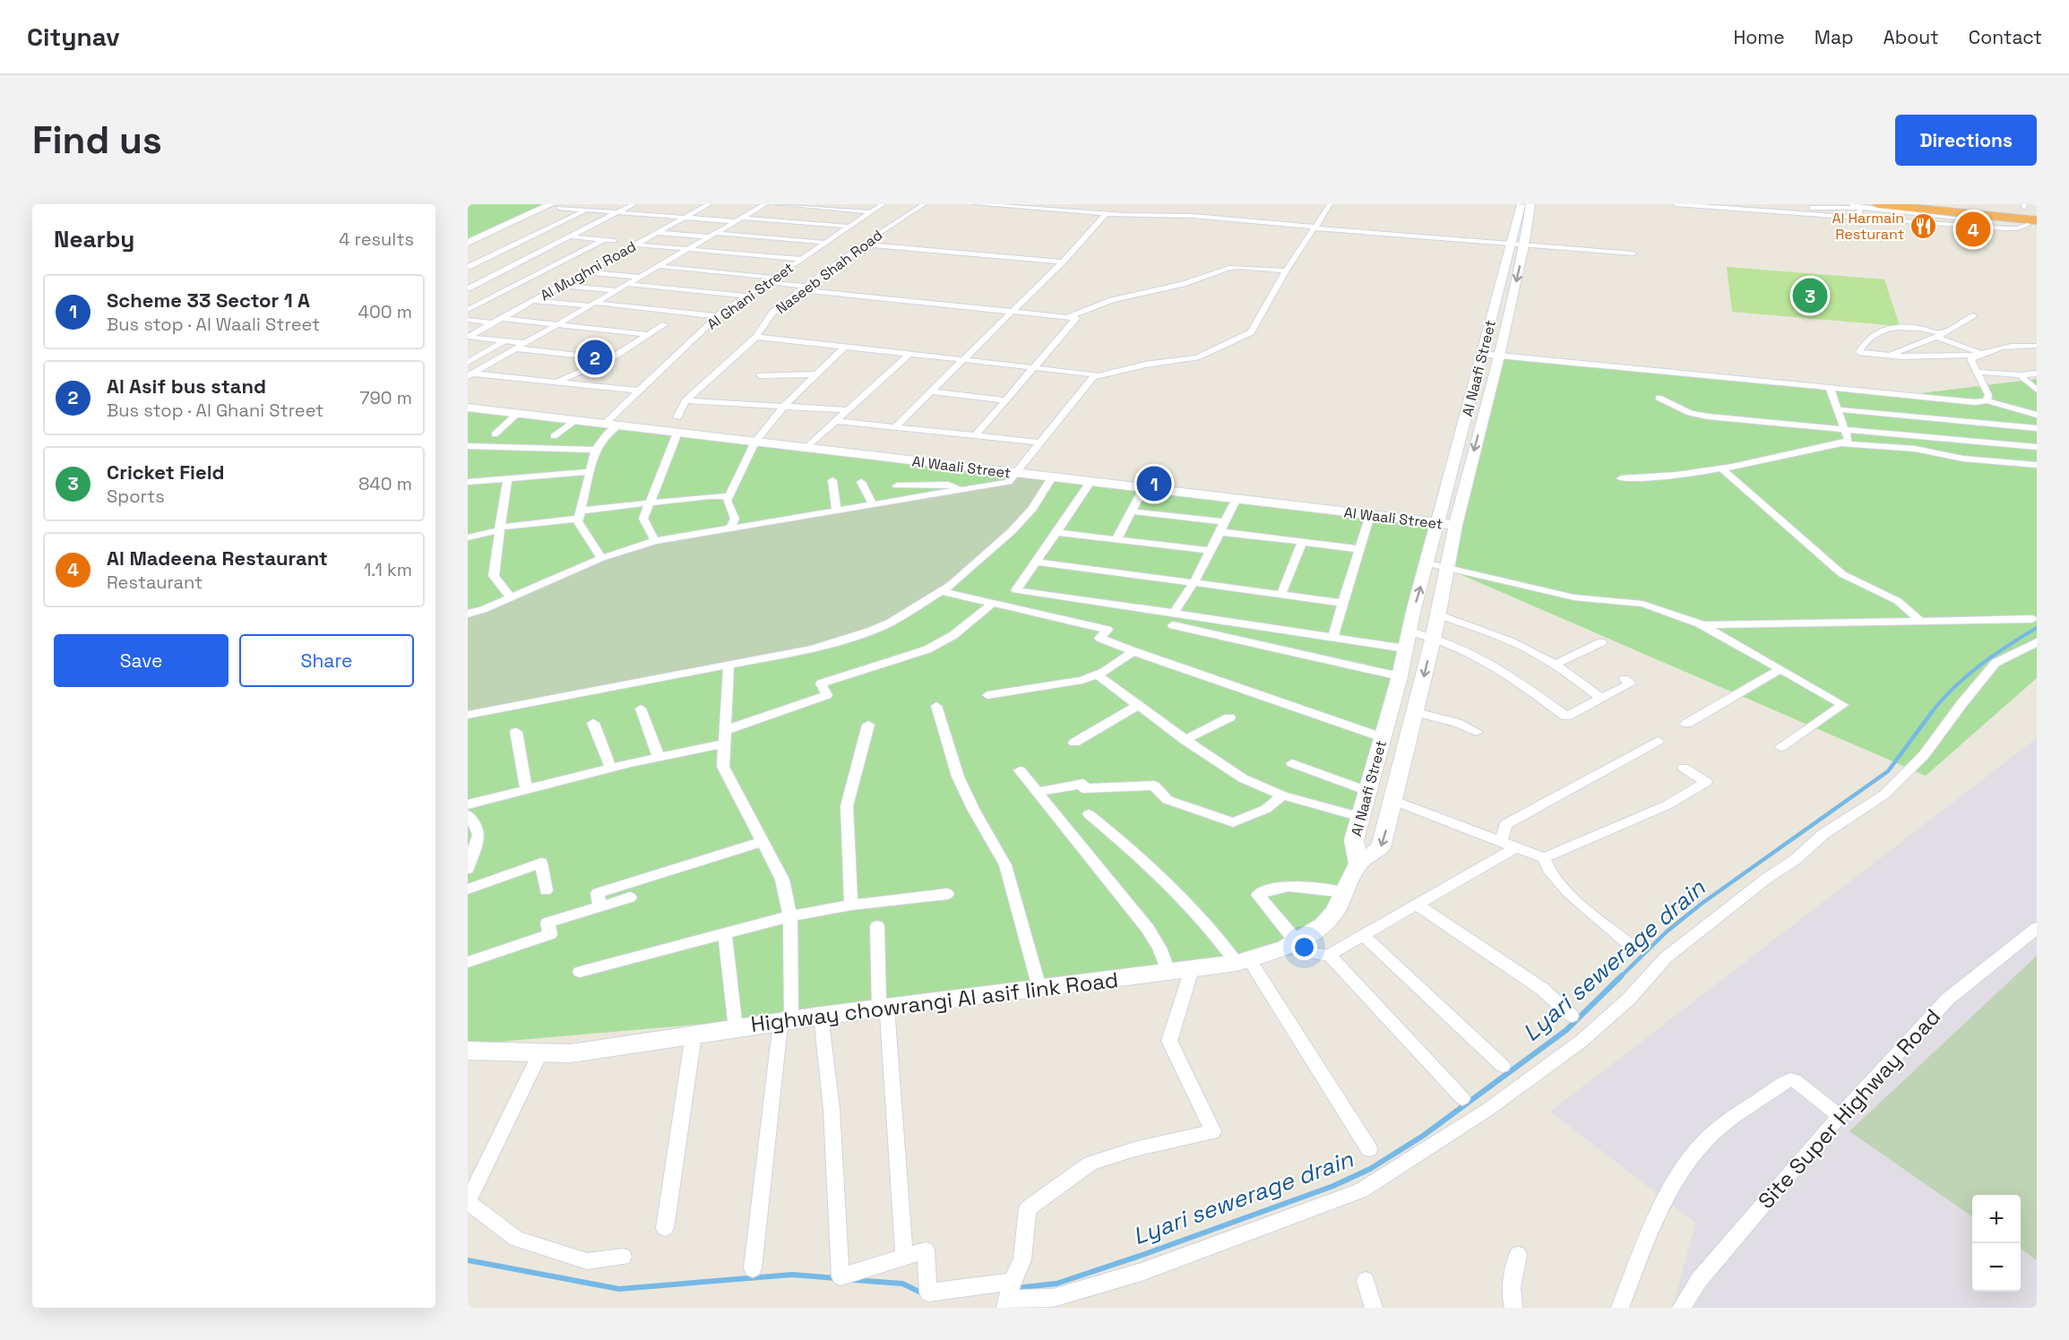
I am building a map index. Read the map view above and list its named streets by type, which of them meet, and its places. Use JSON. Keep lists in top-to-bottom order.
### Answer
{
  "streets": {
    "street": [
      "Al Mughni Road",
      "Naseeb Shah Road",
      "Al Ghani Street",
      "Al Naafi Street",
      "Al Waali Street",
      "Highway chowrangi Al asif link Road",
      "Site Super Highway Road"
    ]
  },
  "crossings": [
    ["Al Ghani Street", "Al Waali Street"],
    ["Al Naafi Street", "Al Waali Street"],
    ["Al Naafi Street", "Highway chowrangi Al asif link Road"]
  ],
  "water": ["Lyari sewerage drain"],
  "places": {
    "restaurant": ["Al Harmain Resturant"]
  },
  "page": {
    "header": "Citynav",
    "nav": [
      "Home",
      "Map",
      "About",
      "Contact"
    ],
    "buttons": [
      "Directions",
      ["Save", "Share"]
    ],
    "title": "Find us",
    "heading": ["Nearby", "4 results"],
    "pins": [
      "4",
      "3",
      "2",
      "1"
    ],
    "list": [
      {
        "mark": "1",
        "name": "Scheme 33 Sector 1 A",
        "note": "Bus stop · Al Waali Street",
        "value": "400 m"
      },
      {
        "mark": "2",
        "name": "Al Asif bus stand",
        "note": "Bus stop · Al Ghani Street",
        "value": "790 m"
      },
      {
        "mark": "3",
        "name": "Cricket Field",
        "note": "Sports",
        "value": "840 m"
      },
      {
        "mark": "4",
        "name": "Al Madeena Restaurant",
        "note": "Restaurant",
        "value": "1.1 km"
      }
    ],
    "map_buttons": ["+", "−"]
  }
}
